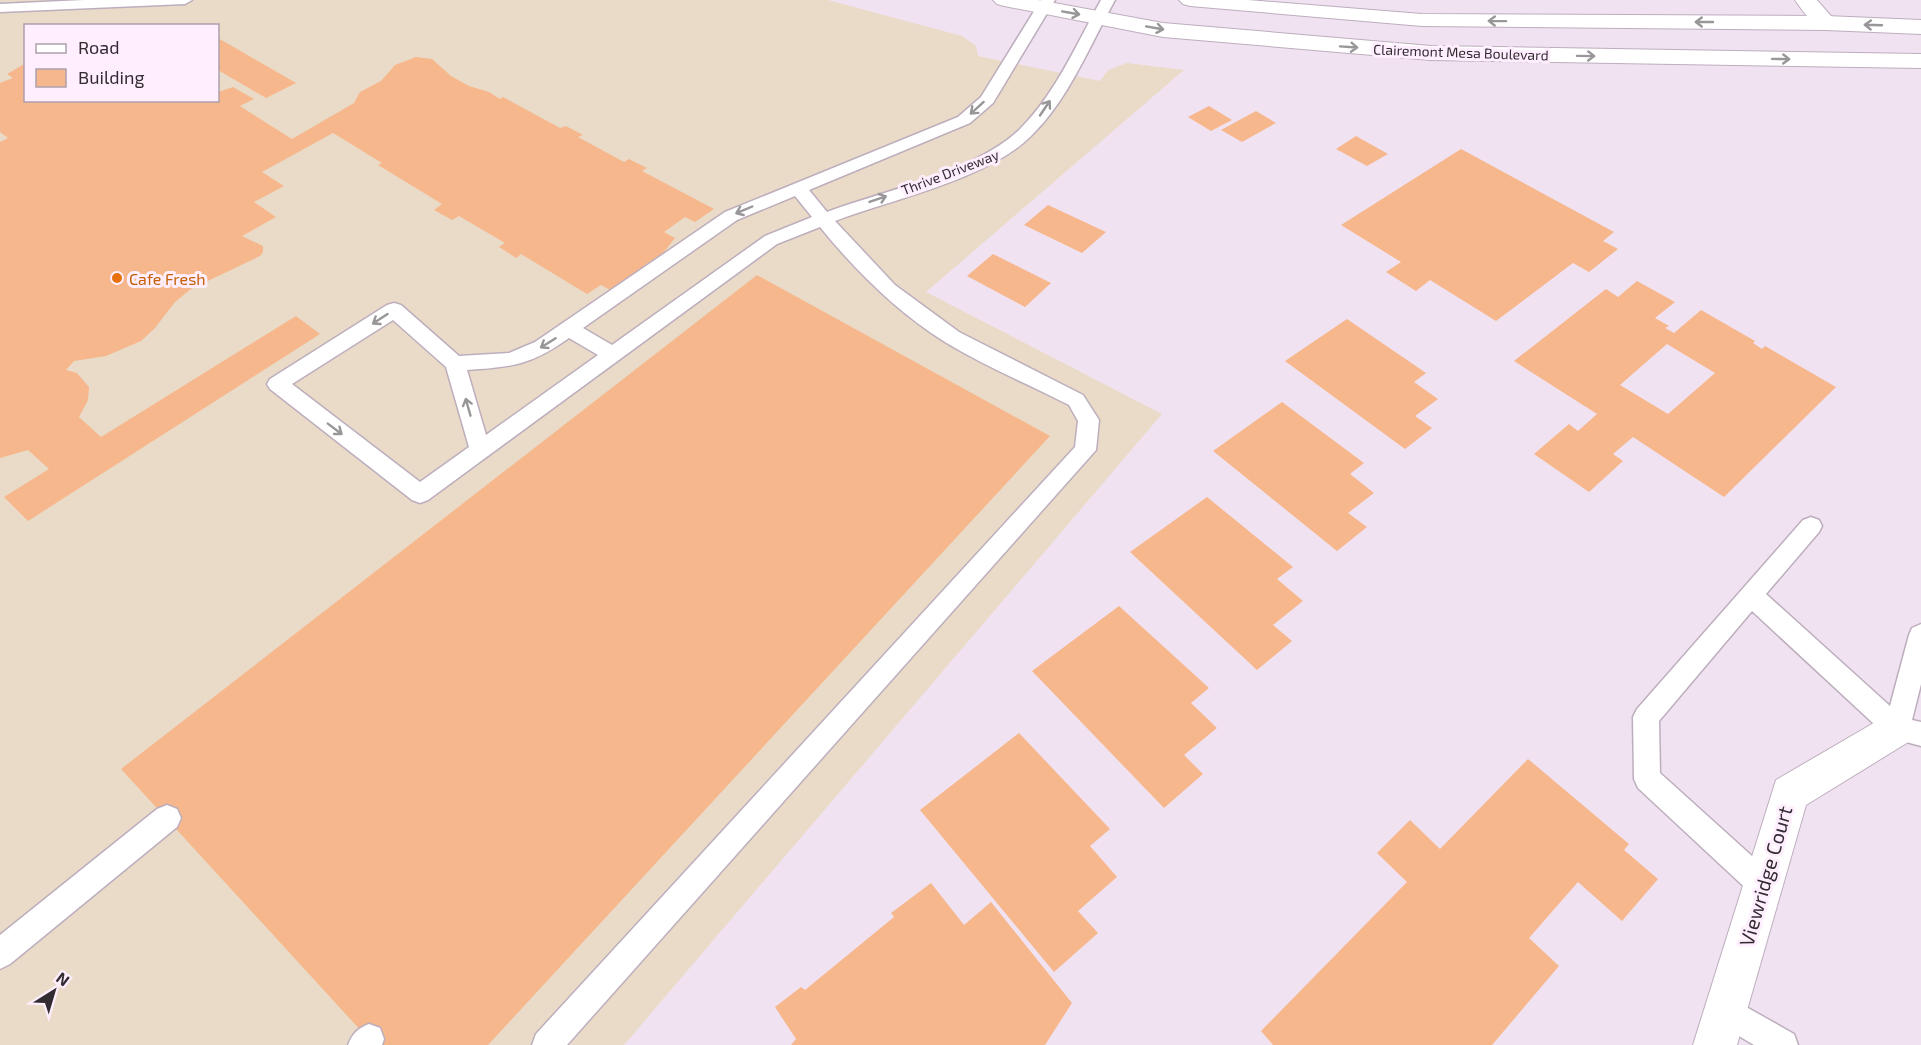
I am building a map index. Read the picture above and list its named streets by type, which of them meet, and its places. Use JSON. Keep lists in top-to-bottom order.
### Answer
{
  "streets": {
    "main road": ["Clairemont Mesa Boulevard", "Viewridge Court"],
    "lane": ["Thrive Driveway"]
  },
  "crossings": [
    ["Clairemont Mesa Boulevard", "Thrive Driveway"]
  ],
  "places": ["Cafe Fresh"],
  "legend": ["Road", "Building"],
  "north": "top right"
}
